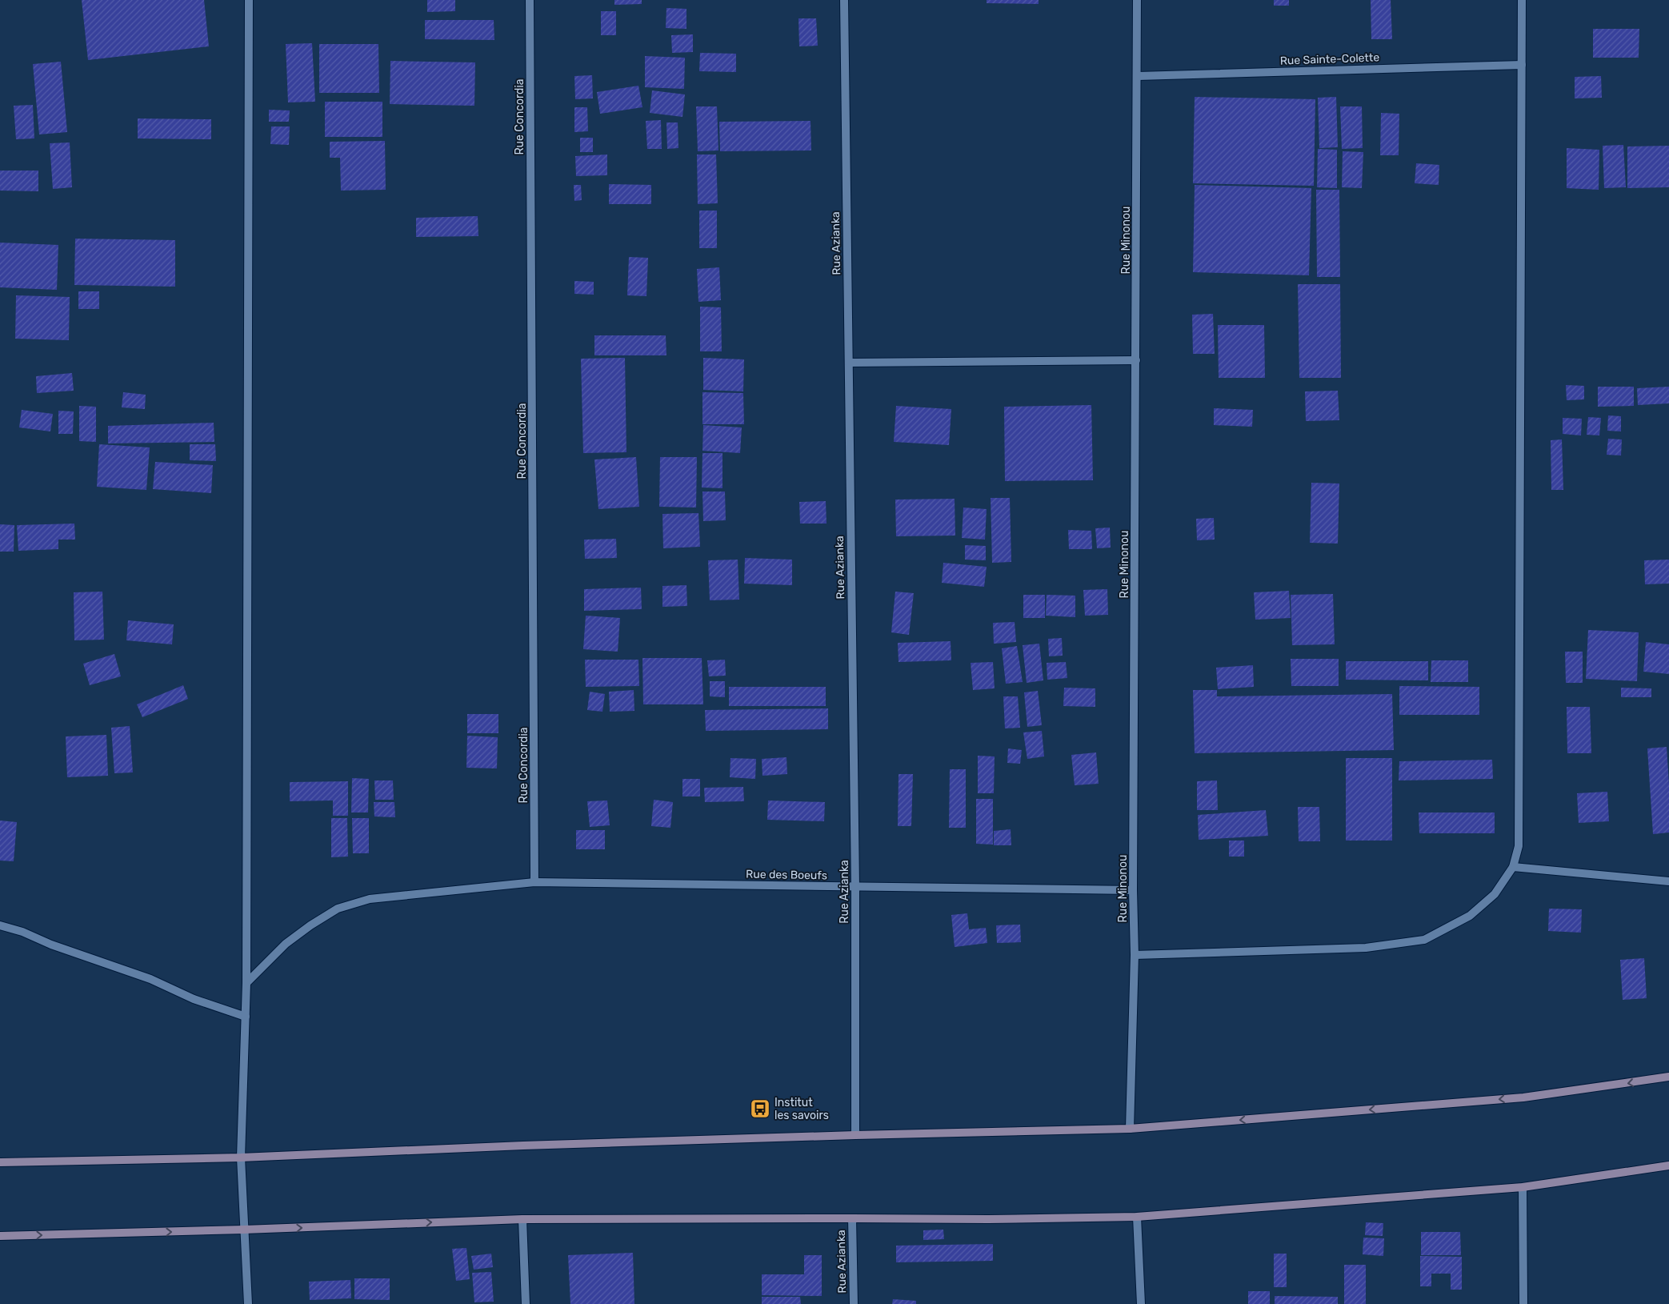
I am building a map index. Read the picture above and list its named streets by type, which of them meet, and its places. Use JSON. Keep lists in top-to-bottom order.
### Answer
{
  "streets": {
    "street": [
      "Rue Sainte-Colette",
      "Rue Concordia",
      "Rue Minonou",
      "Rue Azianka",
      "Rue des Boeufs"
    ]
  },
  "crossings": [
    ["Rue Sainte-Colette", "Rue Minonou"],
    ["Rue Concordia", "Rue des Boeufs"],
    ["Rue Minonou", "Rue des Boeufs"],
    ["Rue Azianka", "Rue des Boeufs"]
  ],
  "places": {
    "bus stop": ["Institut les savoirs"]
  }
}
